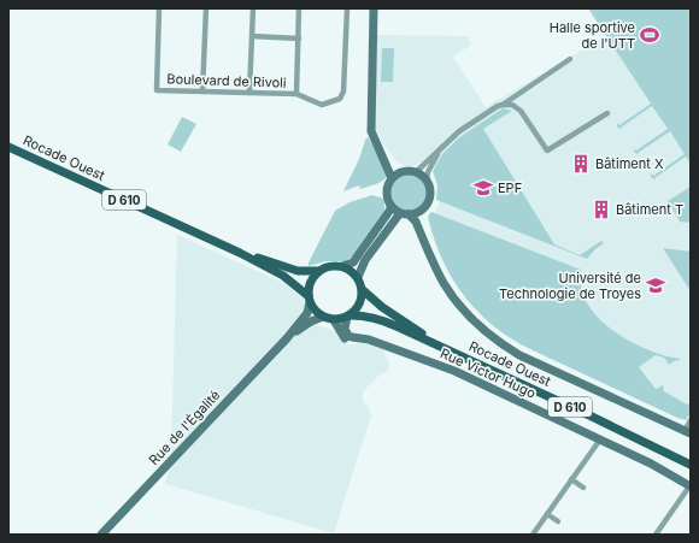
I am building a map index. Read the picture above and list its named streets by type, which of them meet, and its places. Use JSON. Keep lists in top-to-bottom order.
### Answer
{
  "streets": {
    "main road": ["Rocade Ouest", "D 610"],
    "street": ["Boulevard de Rivoli", "Rue Victor Hugo", "Rue de l'Égalité"]
  },
  "crossings": [
    ["Rocade Ouest", "Rue Victor Hugo"]
  ],
  "places": {
    "sports": ["Halle sportive de l'UTT"],
    "building": ["Bâtiment X", "Bâtiment T"],
    "school or university": ["EPF", "Université de Technologie de Troyes"]
  }
}
